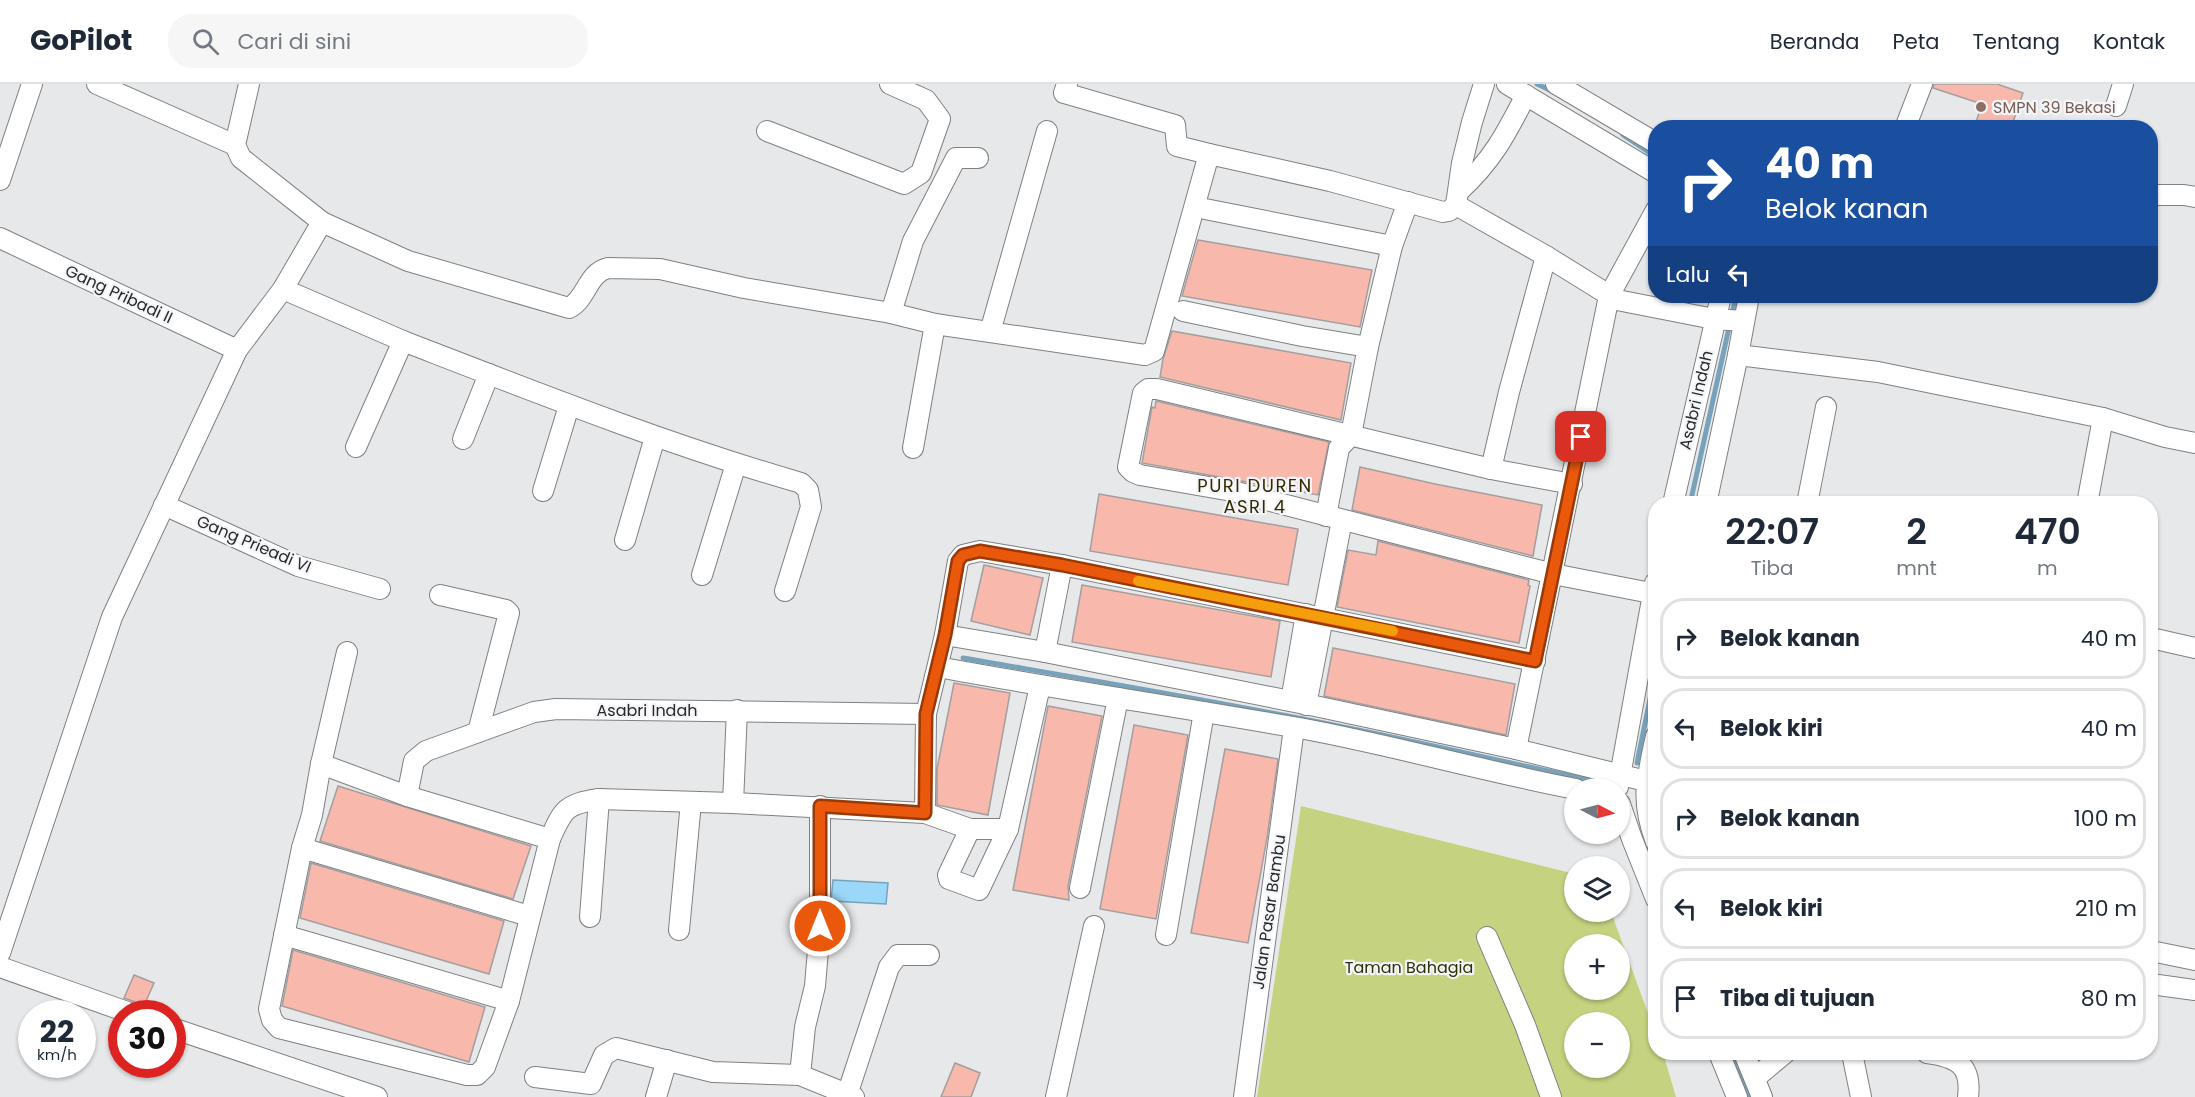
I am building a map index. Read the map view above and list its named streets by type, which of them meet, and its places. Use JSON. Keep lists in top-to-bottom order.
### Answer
{
  "streets": {
    "street": [
      "Gang Pribadi II",
      "Asabri Indah",
      "Gang Prieadi VI",
      "Jalan Pasar Bambu"
    ]
  },
  "districts": ["PURI DUREN ASRI 4"],
  "parks": ["Taman Bahagia"],
  "places": ["SMPN 39 Bekasi"],
  "north": "right",
  "page": {
    "header": "GoPilot",
    "search": "Cari di sini",
    "nav": [
      "Beranda",
      "Peta",
      "Tentang",
      "Kontak"
    ],
    "turn": ["40 m", "Belok kanan"],
    "then": "Lalu",
    "eta": [
      "22:07",
      "Tiba",
      "2",
      "mnt",
      "470",
      "m"
    ],
    "list": [
      {
        "name": "Belok kanan",
        "value": "40 m"
      },
      {
        "name": "Belok kiri",
        "value": "40 m"
      },
      {
        "name": "Belok kanan",
        "value": "100 m"
      },
      {
        "name": "Belok kiri",
        "value": "210 m"
      },
      {
        "name": "Tiba di tujuan",
        "value": "80 m"
      }
    ],
    "map_buttons": ["+", "−"],
    "speed": "22 km/h",
    "limit": "30"
  }
}
